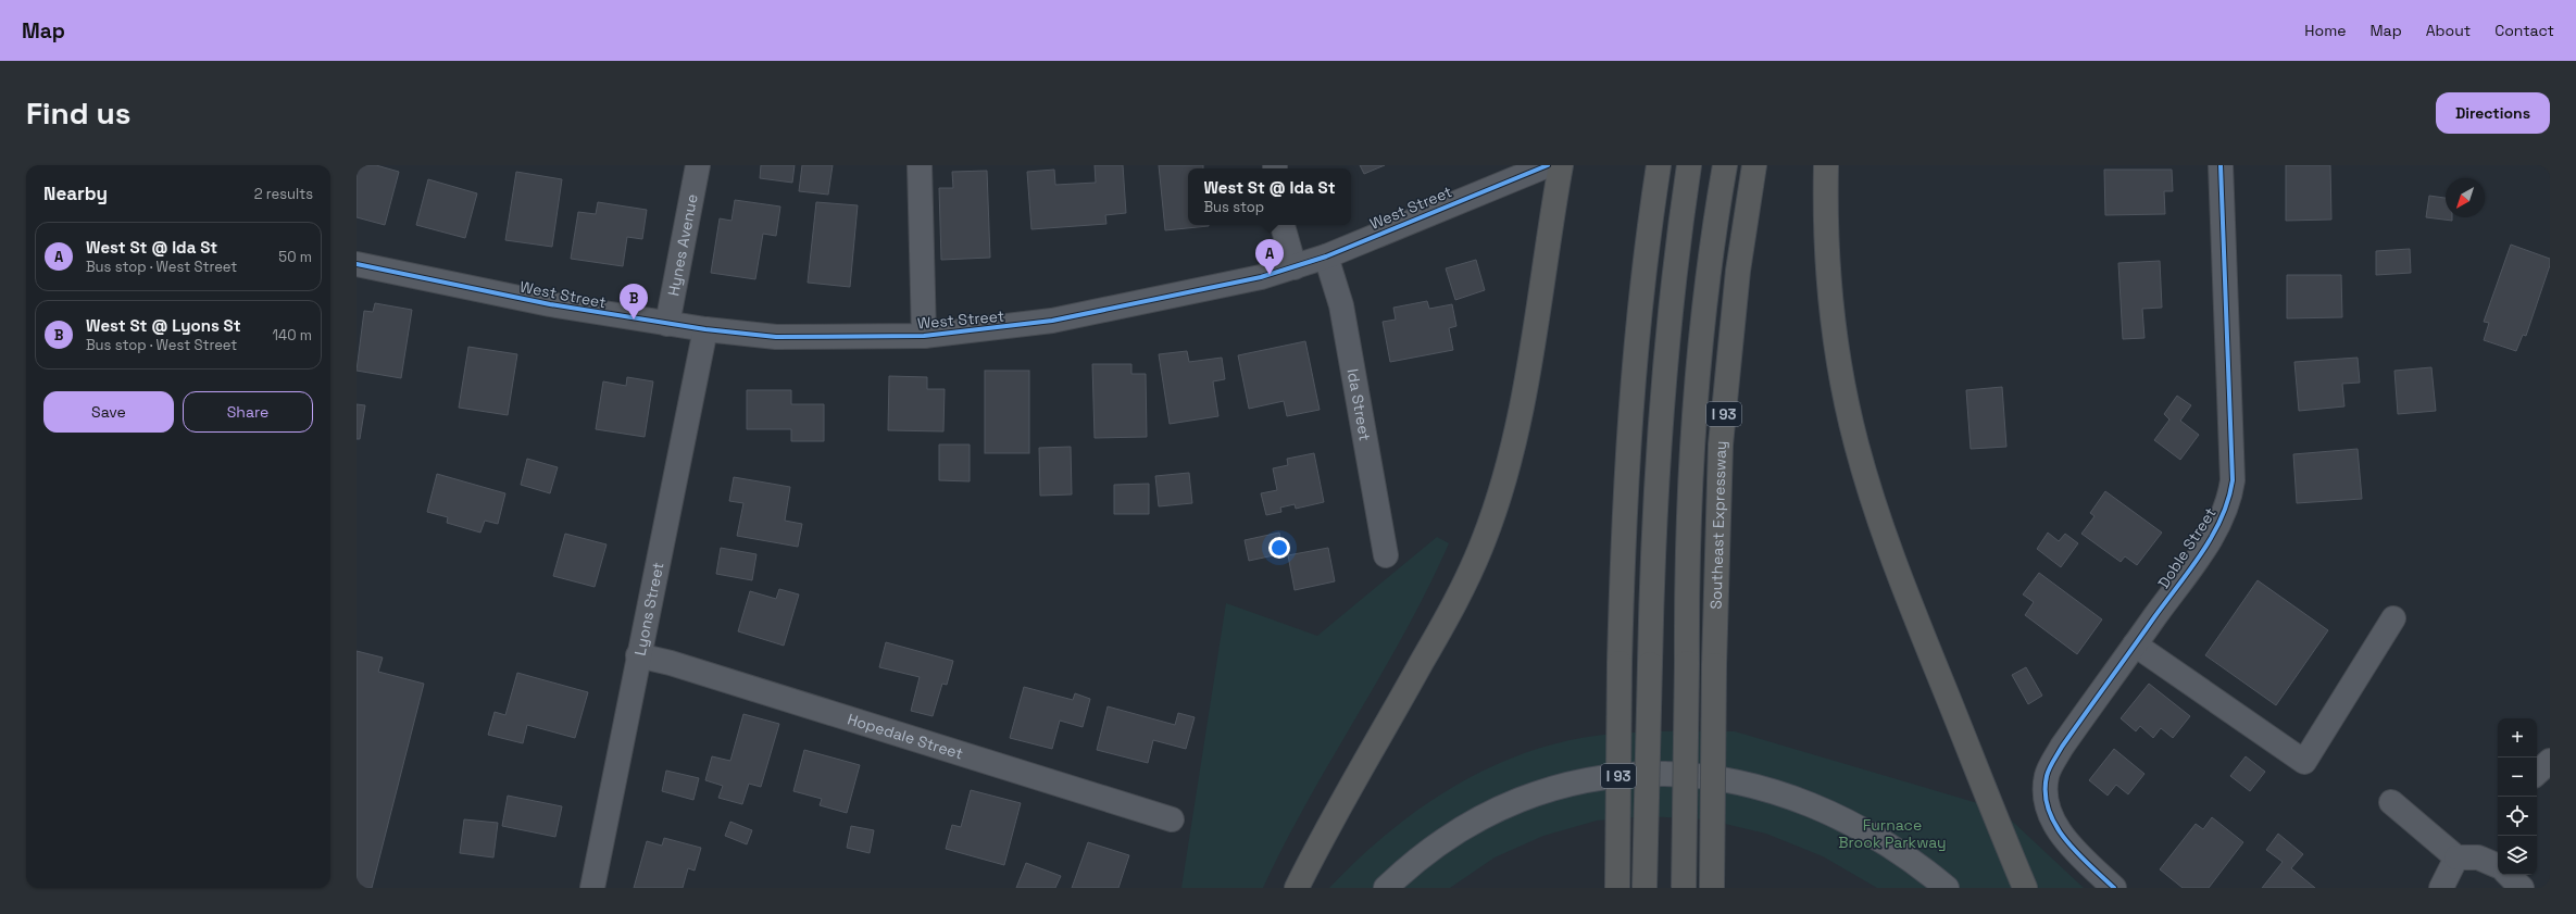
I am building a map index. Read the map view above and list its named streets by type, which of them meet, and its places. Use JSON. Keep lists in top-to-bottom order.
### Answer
{
  "streets": {
    "highway": ["I 93", "Southeast Expressway"],
    "street": [
      "West Street",
      "Hynes Avenue",
      "Ida Street",
      "Doble Street",
      "Lyons Street",
      "Hopedale Street"
    ]
  },
  "crossings": [
    ["West Street", "Hynes Avenue"],
    ["West Street", "Ida Street"],
    ["West Street", "Lyons Street"],
    ["Lyons Street", "Hopedale Street"]
  ],
  "parks": ["Furnace Brook Parkway"],
  "north": "bottom left",
  "page": {
    "header": "Map",
    "nav": [
      "Home",
      "Map",
      "About",
      "Contact"
    ],
    "buttons": [
      "Directions",
      ["Save", "Share"]
    ],
    "title": "Find us",
    "heading": ["Nearby", "2 results"],
    "popup": ["West St @ Ida St", "Bus stop"],
    "list": [
      {
        "mark": "A",
        "name": "West St @ Ida St",
        "note": "Bus stop · West Street",
        "value": "50 m"
      },
      {
        "mark": "B",
        "name": "West St @ Lyons St",
        "note": "Bus stop · West Street",
        "value": "140 m"
      }
    ],
    "pins": ["A", "B"],
    "map_buttons": ["+", "−"]
  }
}
